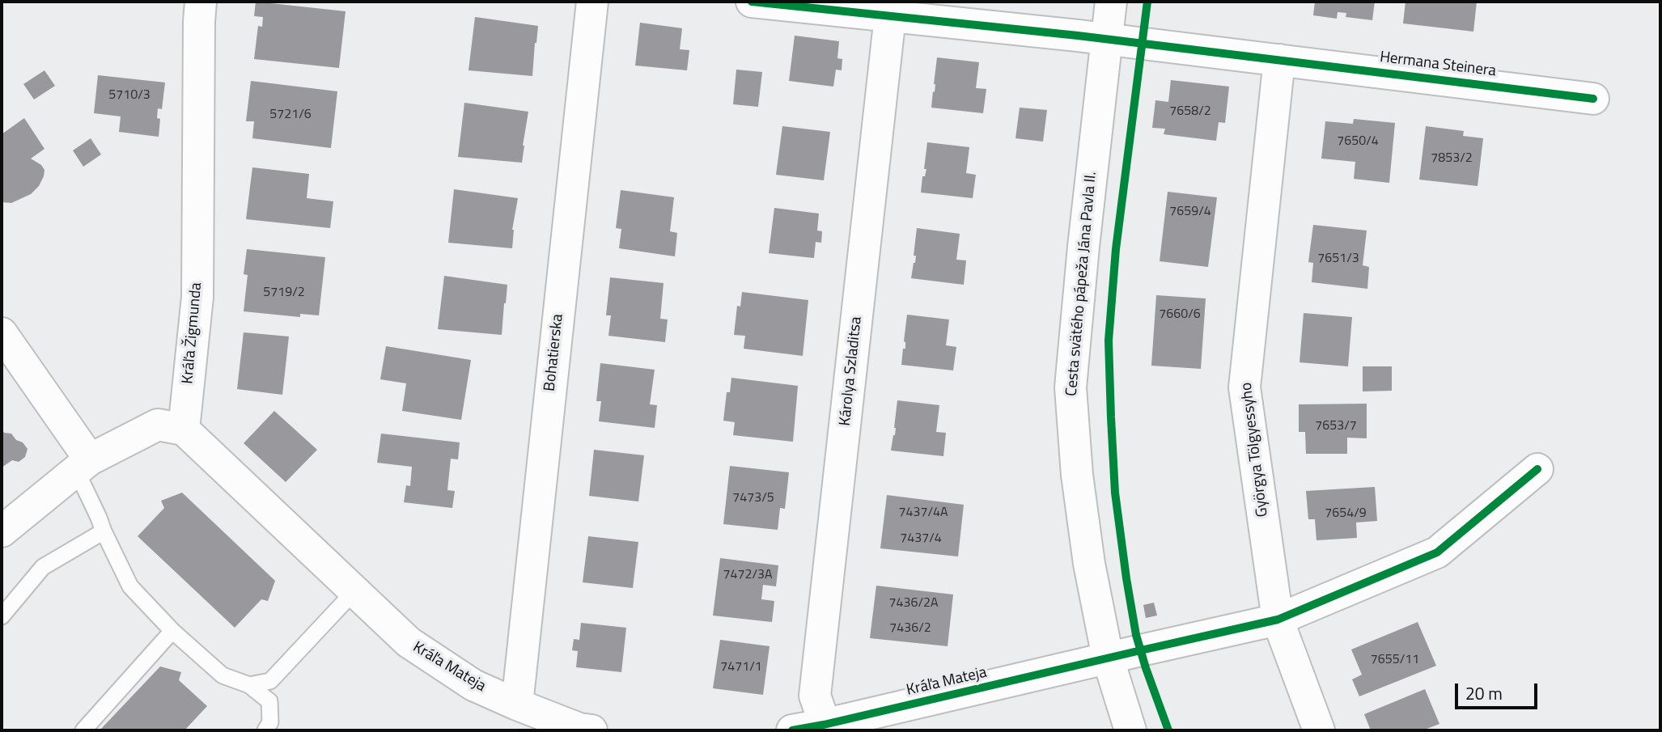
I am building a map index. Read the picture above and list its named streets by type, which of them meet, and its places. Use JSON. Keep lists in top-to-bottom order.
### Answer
{
  "streets": {
    "street": [
      "Hermana Steinera",
      "Cesta svätého pápeža Jána Pavla II.",
      "Kráľa Žigmunda",
      "Bohatierska",
      "Károlya Szladitsa",
      "Györgya Tölgyessyho",
      "Kráľa Mateja"
    ]
  },
  "crossings": [
    ["Hermana Steinera", "Cesta svätého pápeža Jána Pavla II."],
    ["Hermana Steinera", "Károlya Szladitsa"],
    ["Hermana Steinera", "Györgya Tölgyessyho"],
    ["Cesta svätého pápeža Jána Pavla II.", "Kráľa Mateja"],
    ["Bohatierska", "Kráľa Mateja"],
    ["Károlya Szladitsa", "Kráľa Mateja"],
    ["Györgya Tölgyessyho", "Kráľa Mateja"]
  ],
  "house_numbers": [
    "5710/3",
    "7658/2",
    "5721/6",
    "7650/4",
    "7853/2",
    "7659/4",
    "7651/3",
    "5719/2",
    "7660/6",
    "7653/7",
    "7473/5",
    "7437/4A",
    "7654/9",
    "7437/4",
    "7472/3A",
    "7436/2A",
    "7436/2",
    "7655/11",
    "7471/1"
  ],
  "scale_bar": "20 m"
}
